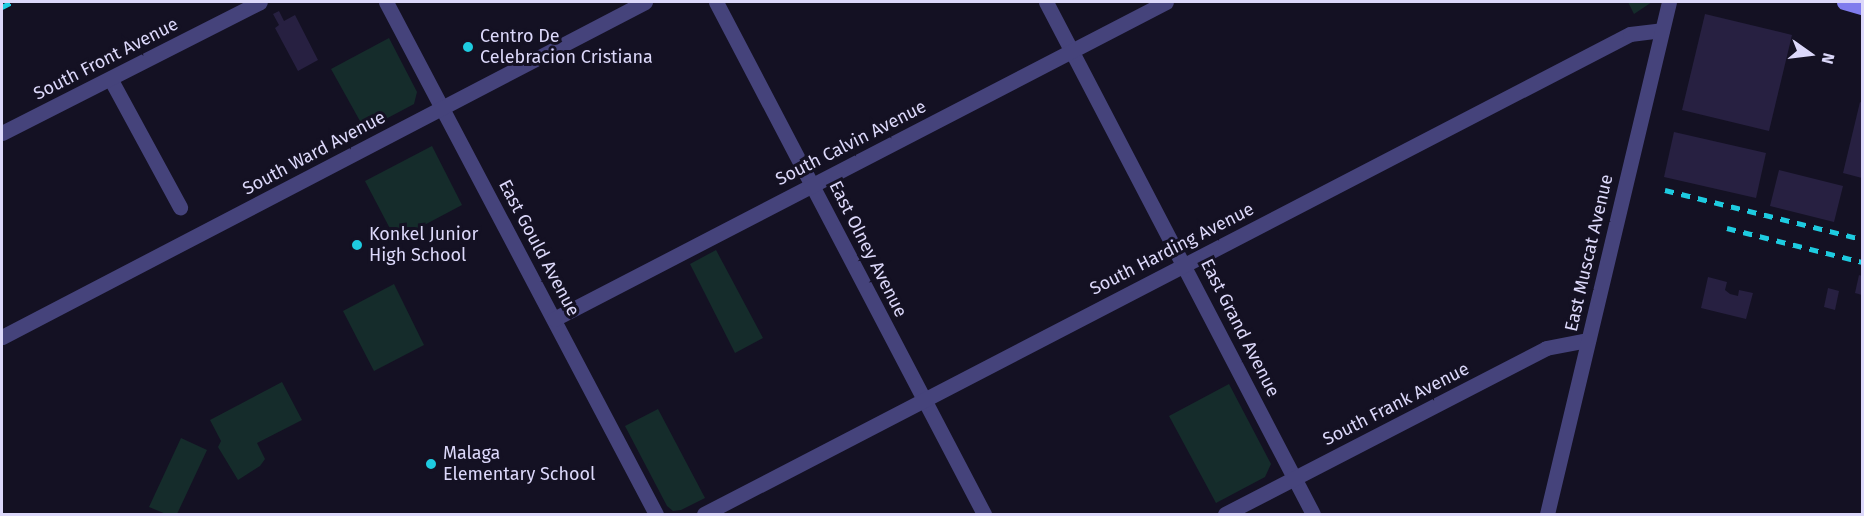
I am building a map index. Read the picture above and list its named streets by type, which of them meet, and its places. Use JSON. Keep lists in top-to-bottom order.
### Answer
{
  "streets": {
    "street": [
      "South Front Avenue",
      "South Calvin Avenue",
      "South Ward Avenue",
      "East Gould Avenue",
      "East Olney Avenue",
      "South Harding Avenue",
      "East Muscat Avenue",
      "East Grand Avenue",
      "South Frank Avenue"
    ]
  },
  "crossings": [
    ["South Calvin Avenue", "East Gould Avenue"],
    ["South Calvin Avenue", "East Olney Avenue"],
    ["South Calvin Avenue", "East Grand Avenue"],
    ["South Ward Avenue", "East Gould Avenue"],
    ["East Olney Avenue", "South Harding Avenue"],
    ["South Harding Avenue", "East Muscat Avenue"],
    ["South Harding Avenue", "East Grand Avenue"],
    ["East Muscat Avenue", "South Frank Avenue"],
    ["East Grand Avenue", "South Frank Avenue"]
  ],
  "places": ["Centro De Celebracion Cristiana", "Konkel Junior High School", "Malaga Elementary School"],
  "north": "right"
}
